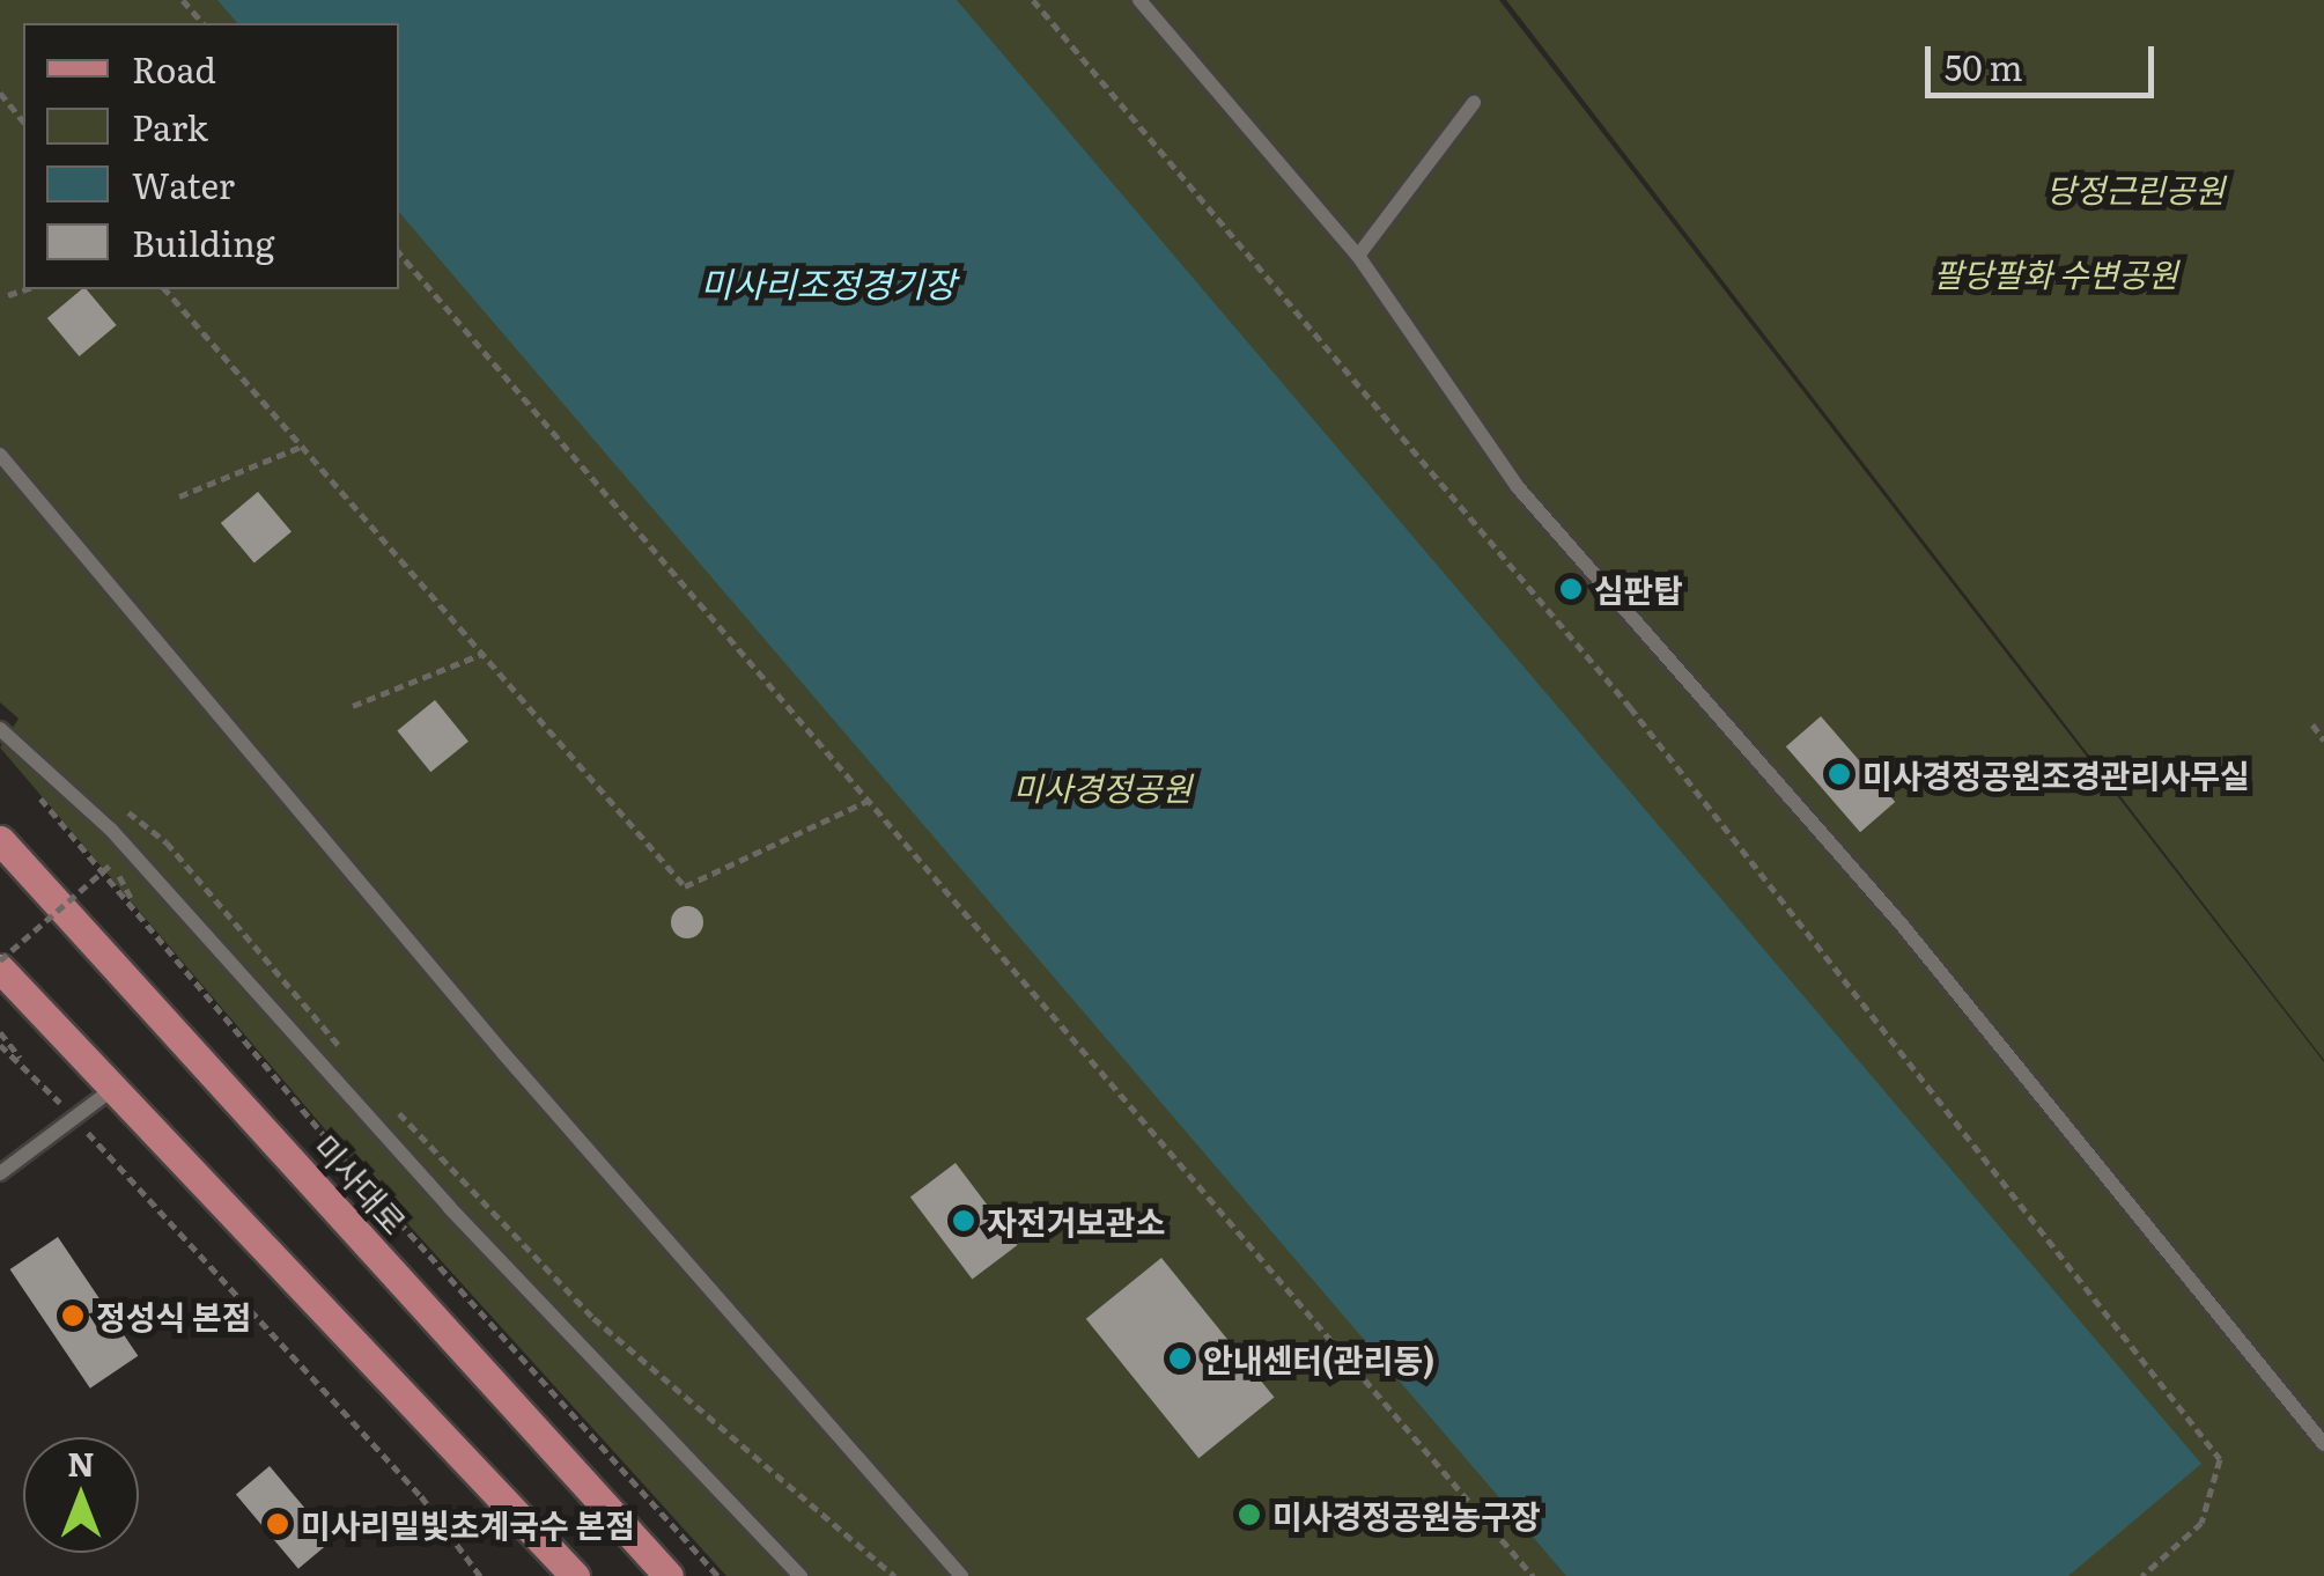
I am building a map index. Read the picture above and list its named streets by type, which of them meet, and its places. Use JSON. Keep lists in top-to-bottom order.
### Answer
{
  "streets": {
    "main road": ["미사대로"]
  },
  "water": ["미사리조정경기장"],
  "parks": ["당정근린공원", "팔당팔화 수변공원", "미사경정공원"],
  "places": [
    "심판탑",
    "미사경정공원조경관리사무실",
    "자전거보관소",
    "정성식 본점",
    "안내센터(관리동)",
    "미사경정공원농구장",
    "미사리밀빛초계국수 본점"
  ],
  "legend": [
    "Road",
    "Park",
    "Water",
    "Building"
  ],
  "scale_bar": "50 m",
  "north": "top"
}
